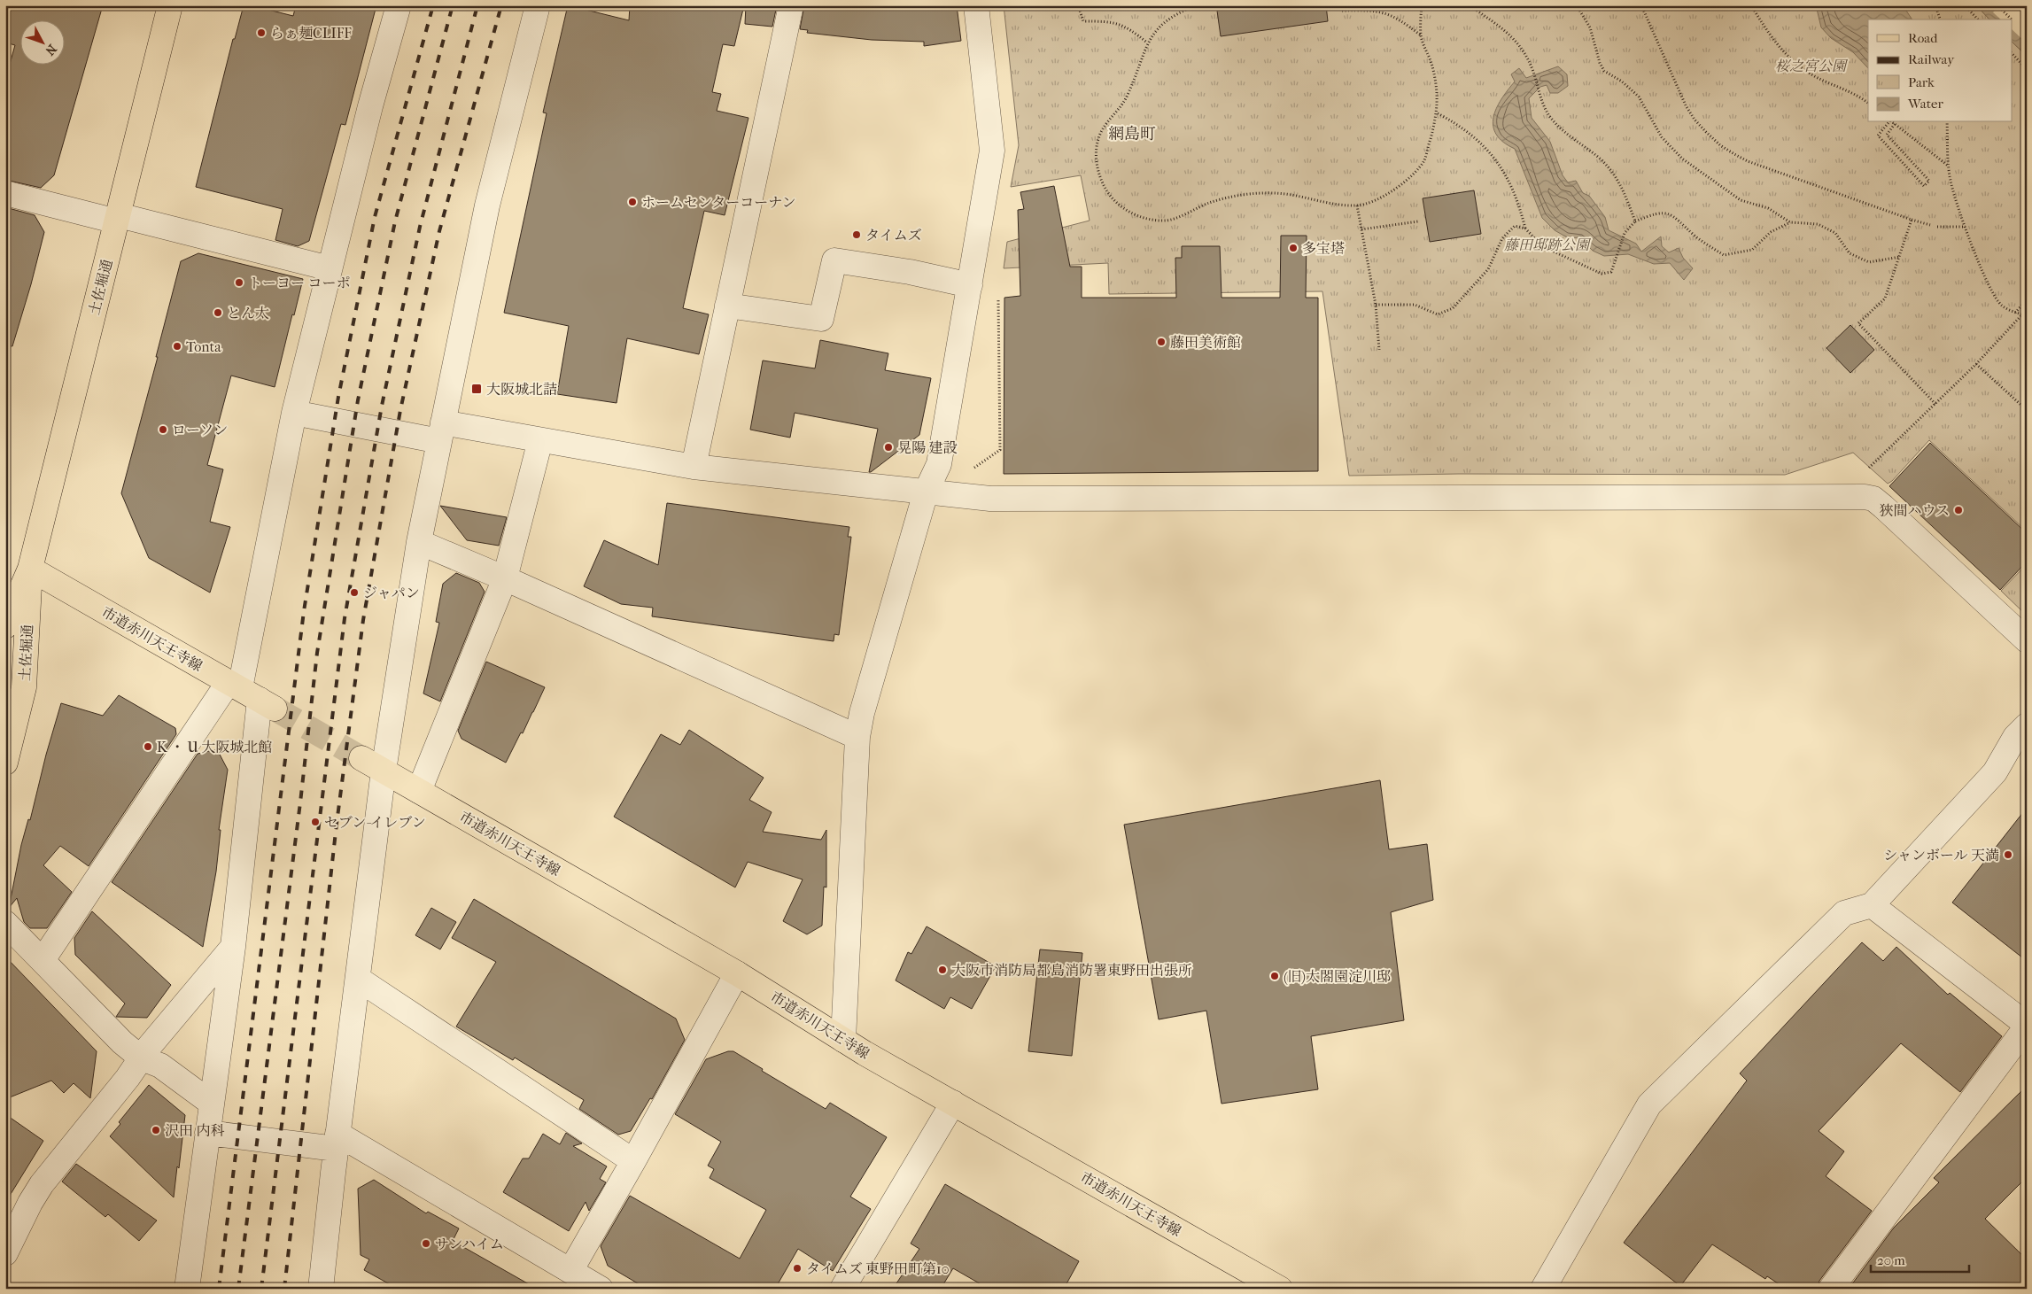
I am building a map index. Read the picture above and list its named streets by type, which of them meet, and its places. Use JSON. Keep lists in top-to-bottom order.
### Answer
{
  "streets": {
    "main road": ["土佐堀通", "市道赤川天王寺線"]
  },
  "crossings": [
    ["土佐堀通", "市道赤川天王寺線"]
  ],
  "districts": ["網島町"],
  "parks": ["桜之宮公園", "藤田邸跡公園"],
  "places": {
    "other": [
      "らぁ麺CLIFF",
      "ホームセンターコーナン",
      "タイムズ",
      "多宝塔",
      "トーヨー コーポ",
      "とん太",
      "藤田美術館",
      "Tonta",
      "ローソン",
      "晃陽 建設",
      "狹間ハウス",
      "ジャパン",
      "K ・ U 大阪城北館",
      "セブン-イレブン",
      "シャンボール 天満",
      "大阪市消防局都島消防署東野田出張所",
      "(旧)太閤園淀川邸",
      "沢田 内科",
      "サンハイム",
      "タイムズ 東野田町第10"
    ],
    "transit": ["大阪城北詰"]
  },
  "legend": [
    "Road",
    "Railway",
    "Park",
    "Water"
  ],
  "scale_bar": "20 m",
  "north": "bottom right"
}
